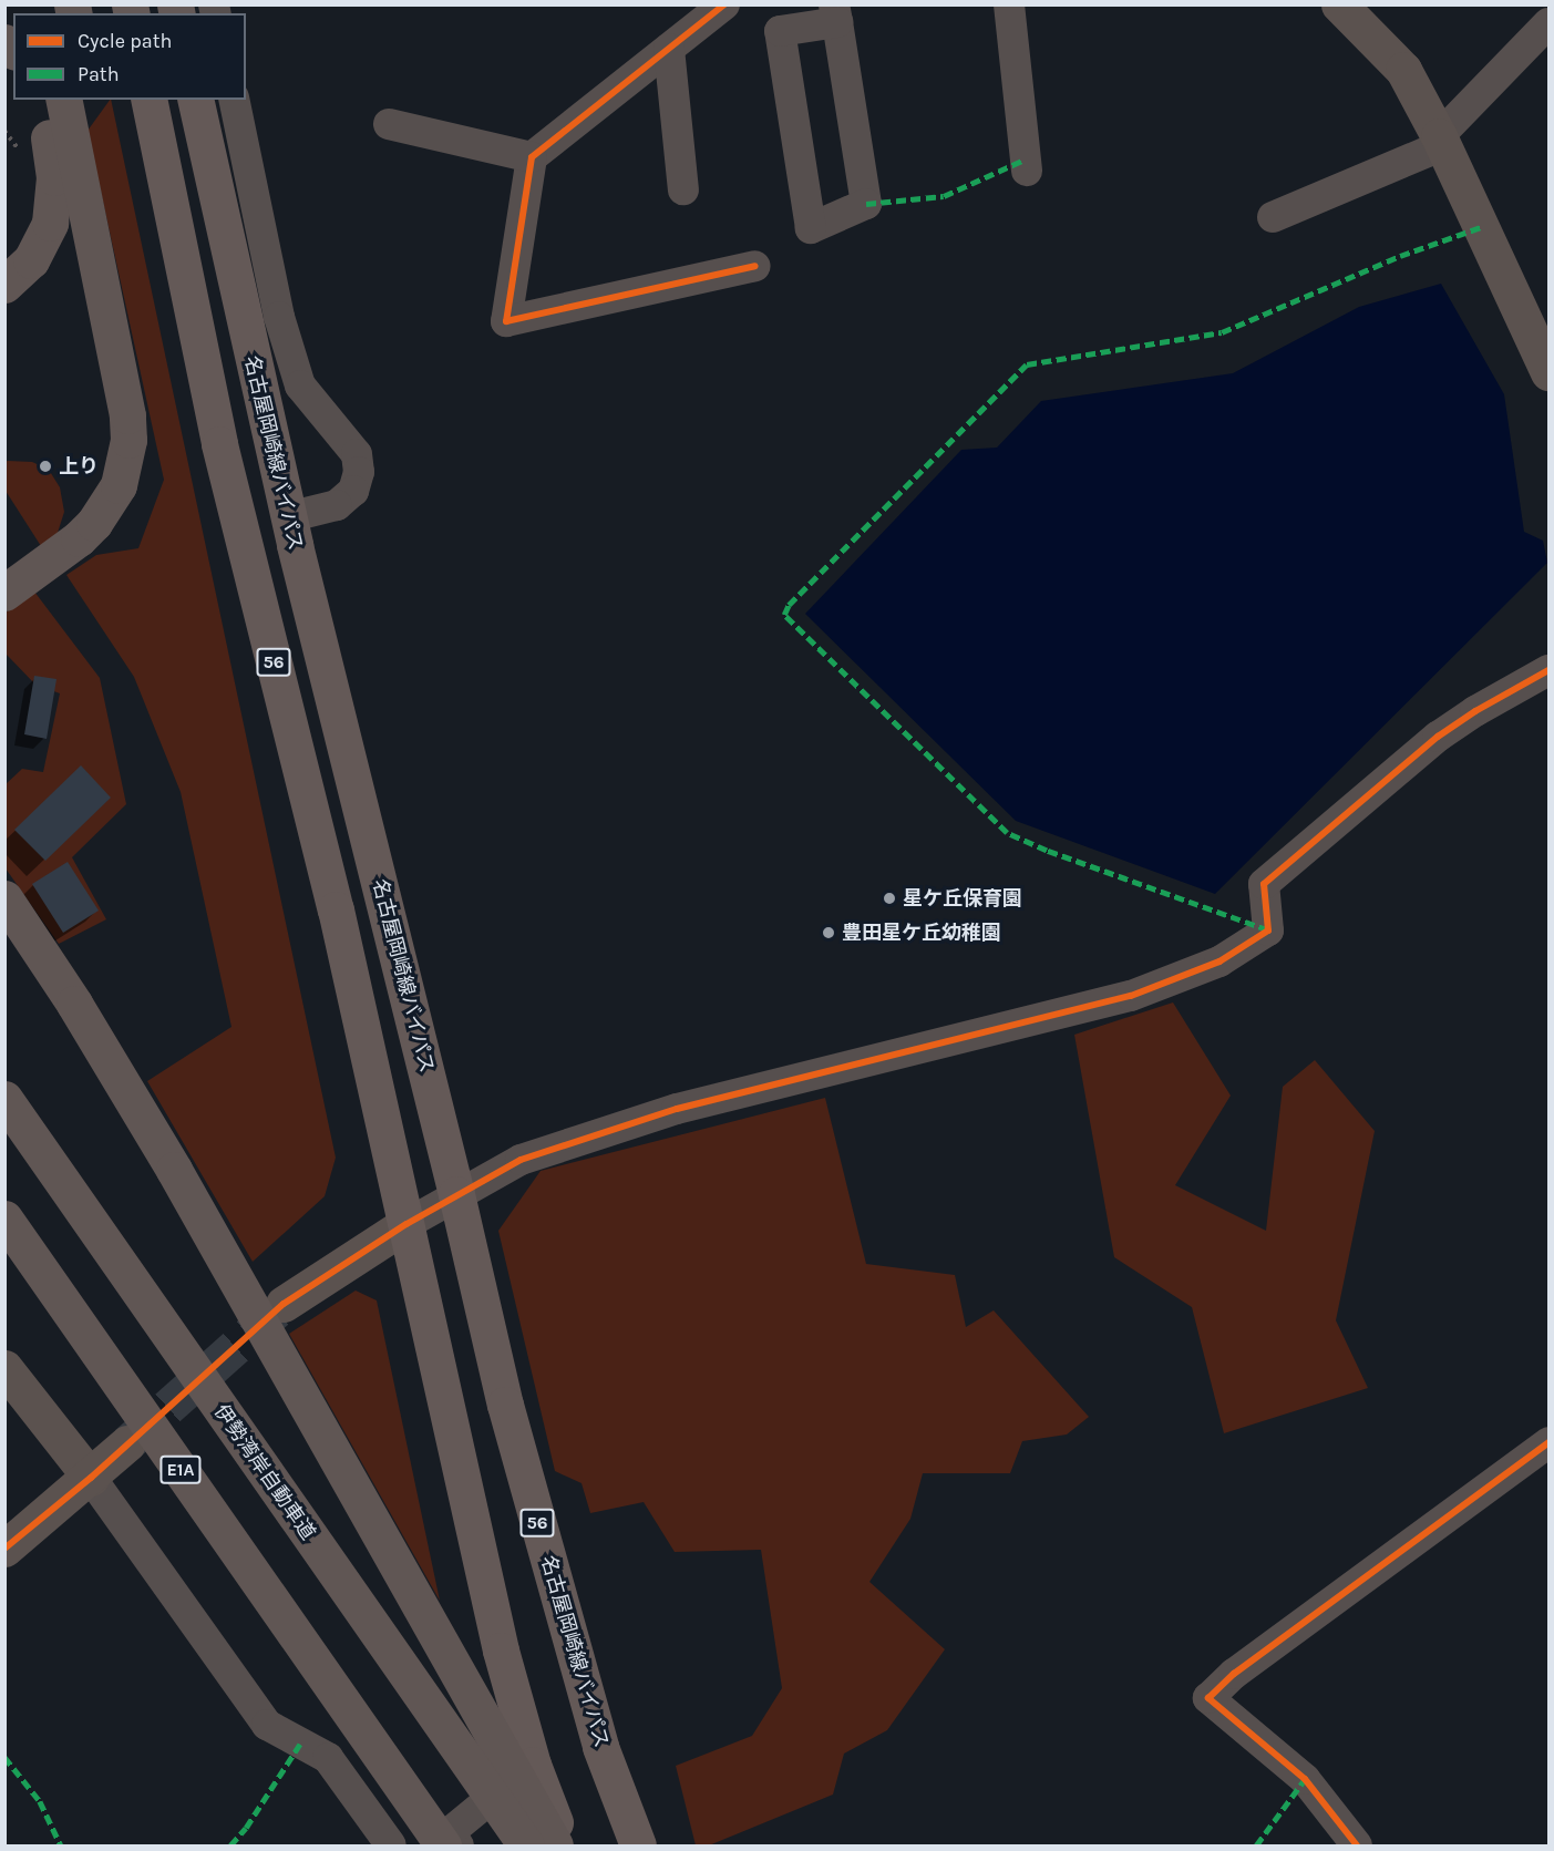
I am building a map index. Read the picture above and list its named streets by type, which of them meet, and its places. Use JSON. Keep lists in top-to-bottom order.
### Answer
{
  "streets": {
    "highway": ["E1A", "伊勢湾岸自動車道"],
    "main road": ["名古屋岡崎線バイパス", "56"]
  },
  "places": ["上り", "星ケ丘保育園", "豊田星ケ丘幼稚園"],
  "legend": ["Cycle path", "Path"]
}
